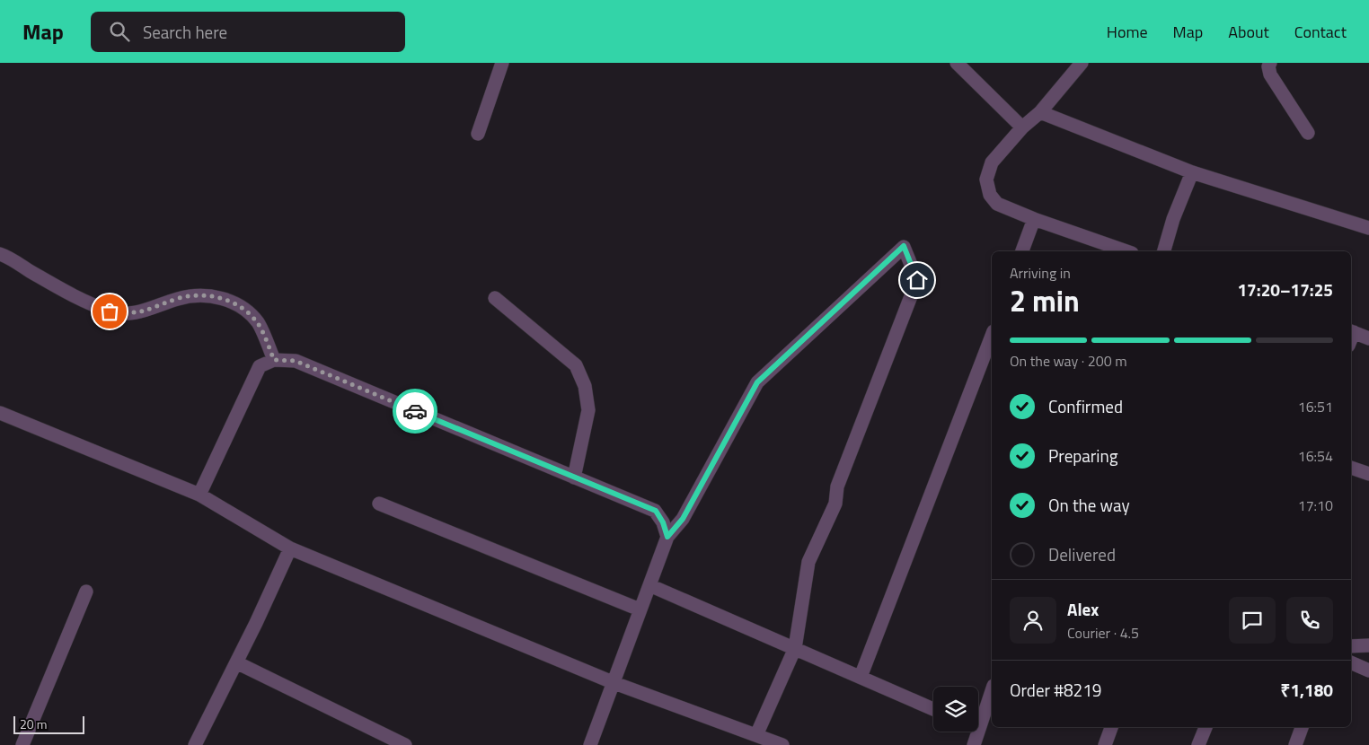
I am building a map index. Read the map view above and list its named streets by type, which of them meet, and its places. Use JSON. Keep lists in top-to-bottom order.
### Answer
{
  "scale_bar": "20 m",
  "page": {
    "header": "Map",
    "search": "Search here",
    "nav": [
      "Home",
      "Map",
      "About",
      "Contact"
    ],
    "heading": ["2 min", "Arriving in", "17:20–17:25"],
    "panel": [
      "Alex",
      "Courier · 4.5",
      "Order #8219",
      "₹1,180"
    ],
    "bar": "On the way · 200 m",
    "list": [
      ["Confirmed", "16:51"],
      ["Preparing", "16:54"],
      ["On the way", "17:10"],
      "Delivered"
    ],
    "scale": "20 m"
  }
}
